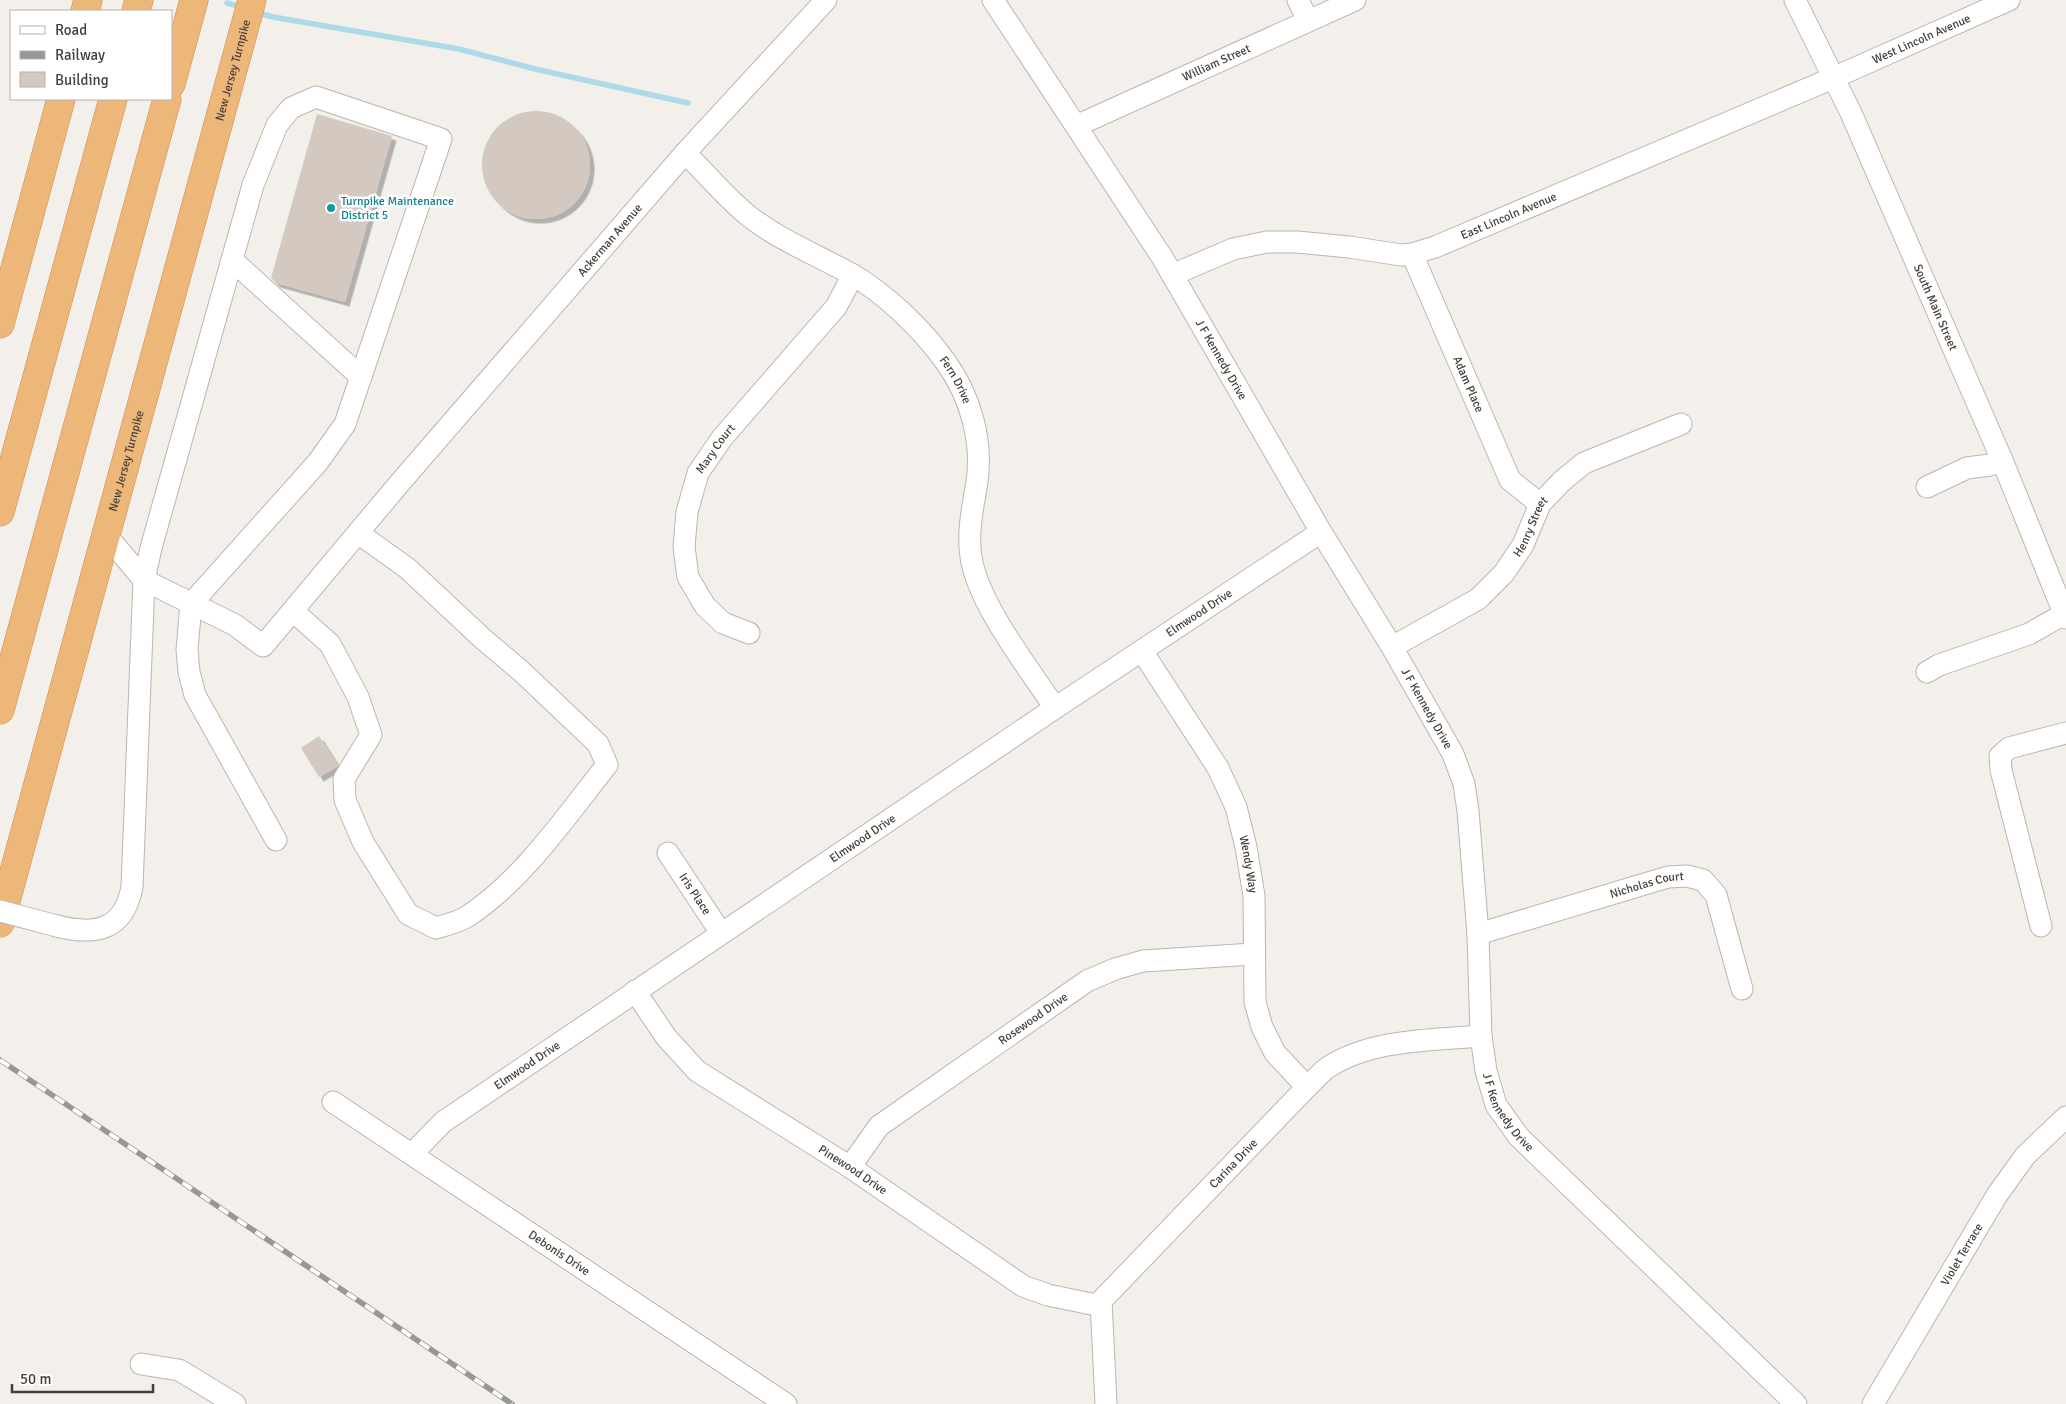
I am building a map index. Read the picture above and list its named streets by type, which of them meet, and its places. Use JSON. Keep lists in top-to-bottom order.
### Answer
{
  "streets": {
    "highway": ["New Jersey Turnpike"],
    "street": [
      "West Lincoln Avenue",
      "William Street",
      "East Lincoln Avenue",
      "Ackerman Avenue",
      "South Main Street",
      "J F Kennedy Drive",
      "Fern Drive",
      "Adam Place",
      "Mary Court",
      "Henry Street",
      "Elmwood Drive",
      "Wendy Way",
      "Nicholas Court",
      "Iris Place",
      "Rosewood Drive",
      "Carina Drive",
      "Pinewood Drive",
      "Debonis Drive",
      "Violet Terrace"
    ]
  },
  "crossings": [
    ["West Lincoln Avenue", "East Lincoln Avenue"],
    ["West Lincoln Avenue", "South Main Street"],
    ["William Street", "J F Kennedy Drive"],
    ["East Lincoln Avenue", "South Main Street"],
    ["East Lincoln Avenue", "J F Kennedy Drive"],
    ["East Lincoln Avenue", "Adam Place"],
    ["Ackerman Avenue", "Fern Drive"],
    ["J F Kennedy Drive", "Henry Street"],
    ["J F Kennedy Drive", "Elmwood Drive"],
    ["J F Kennedy Drive", "Nicholas Court"],
    ["J F Kennedy Drive", "Carina Drive"],
    ["Fern Drive", "Mary Court"],
    ["Fern Drive", "Elmwood Drive"],
    ["Adam Place", "Henry Street"],
    ["Elmwood Drive", "Wendy Way"],
    ["Elmwood Drive", "Iris Place"],
    ["Elmwood Drive", "Pinewood Drive"],
    ["Elmwood Drive", "Debonis Drive"],
    ["Wendy Way", "Rosewood Drive"],
    ["Wendy Way", "Carina Drive"],
    ["Rosewood Drive", "Pinewood Drive"],
    ["Carina Drive", "Pinewood Drive"]
  ],
  "places": ["Turnpike Maintenance District 5"],
  "legend": ["Road", "Railway", "Building"],
  "scale_bar": "50 m"
}
